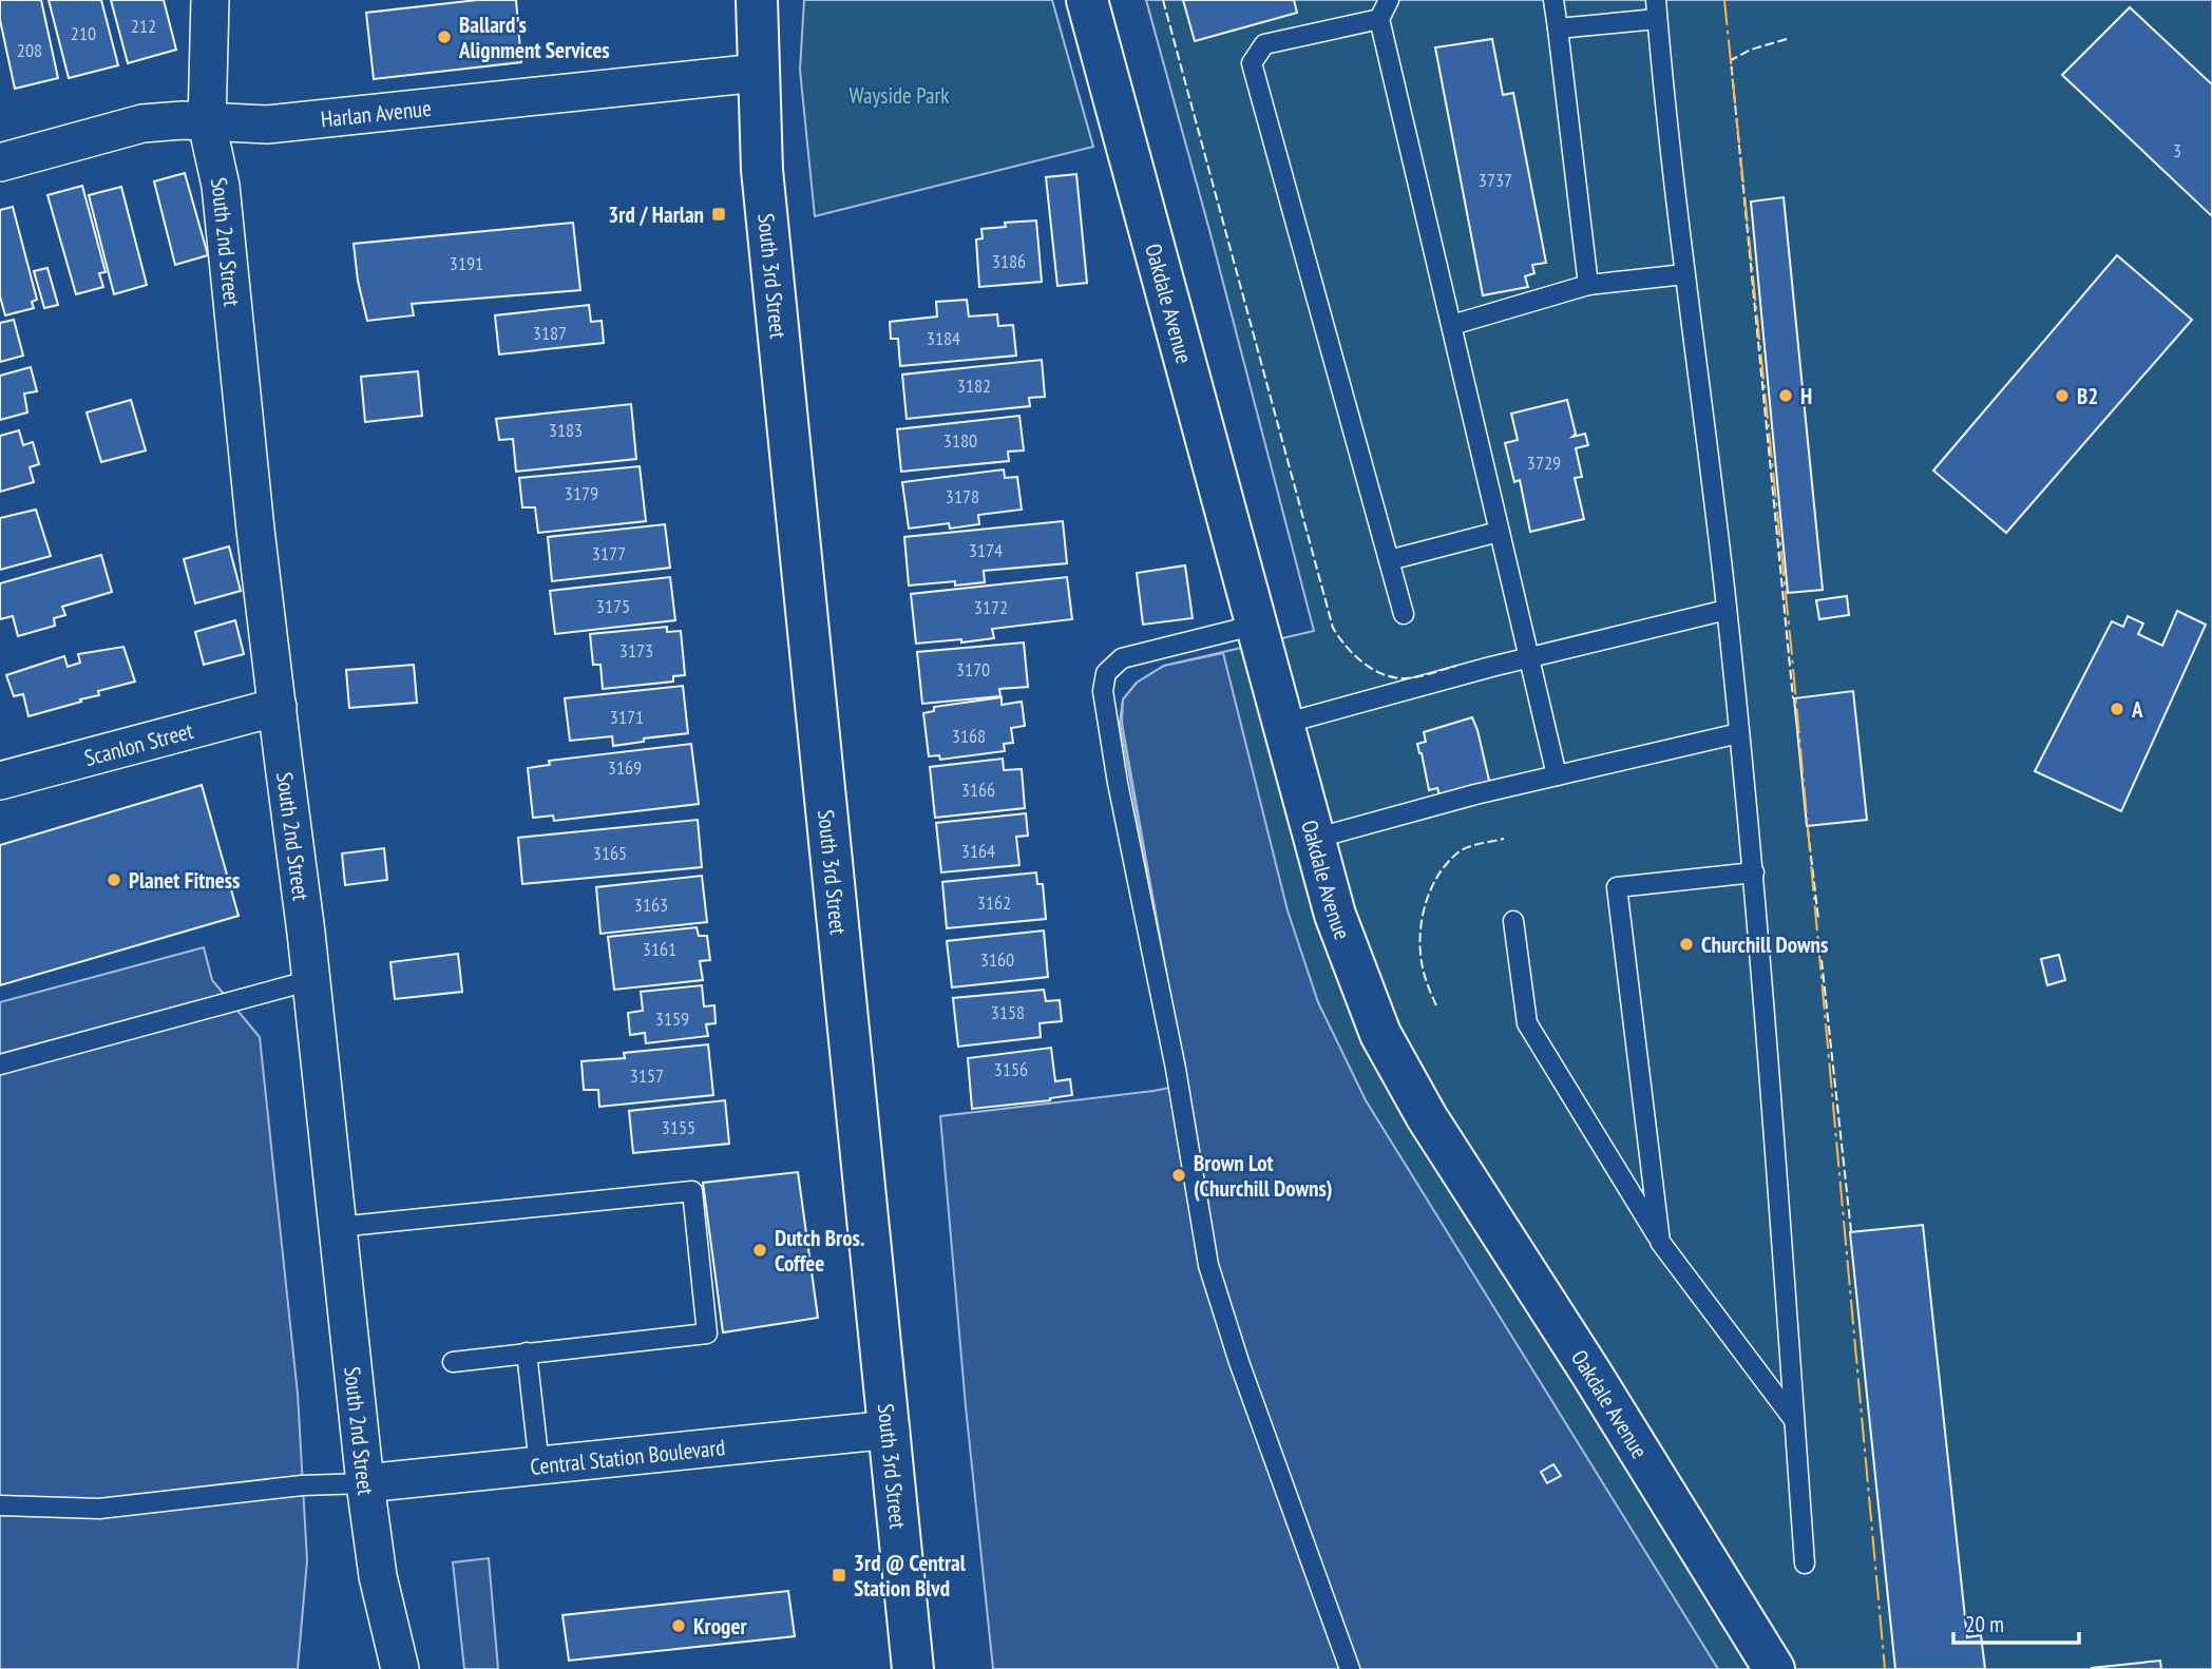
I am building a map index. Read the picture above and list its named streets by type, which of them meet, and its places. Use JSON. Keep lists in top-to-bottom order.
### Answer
{
  "streets": {
    "main road": ["South 3rd Street", "Oakdale Avenue"],
    "street": [
      "Harlan Avenue",
      "South 2nd Street",
      "Scanlon Street",
      "Central Station Boulevard"
    ]
  },
  "crossings": [
    ["Harlan Avenue", "South 2nd Street"],
    ["Harlan Avenue", "South 3rd Street"],
    ["South 2nd Street", "Scanlon Street"],
    ["South 2nd Street", "Central Station Boulevard"],
    ["South 3rd Street", "Central Station Boulevard"]
  ],
  "parks": ["Wayside Park"],
  "places": {
    "other": [
      "Ballard's Alignment Services",
      "H",
      "B2",
      "A",
      "Planet Fitness",
      "Churchill Downs",
      "Brown Lot (Churchill Downs)",
      "Dutch Bros. Coffee",
      "Kroger"
    ],
    "transit": ["3rd / Harlan", "3rd @ Central Station Blvd"]
  },
  "house_numbers": [
    "212",
    "210",
    "208",
    "3",
    "3737",
    "3186",
    "3191",
    "3187",
    "3184",
    "3182",
    "3183",
    "3180",
    "3729",
    "3179",
    "3178",
    "3174",
    "3177",
    "3175",
    "3172",
    "3173",
    "3170",
    "3171",
    "3168",
    "3169",
    "3166",
    "3164",
    "3165",
    "3162",
    "3163",
    "3161",
    "3160",
    "3158",
    "3159",
    "3156",
    "3157",
    "3155"
  ],
  "scale_bar": "20 m"
}
